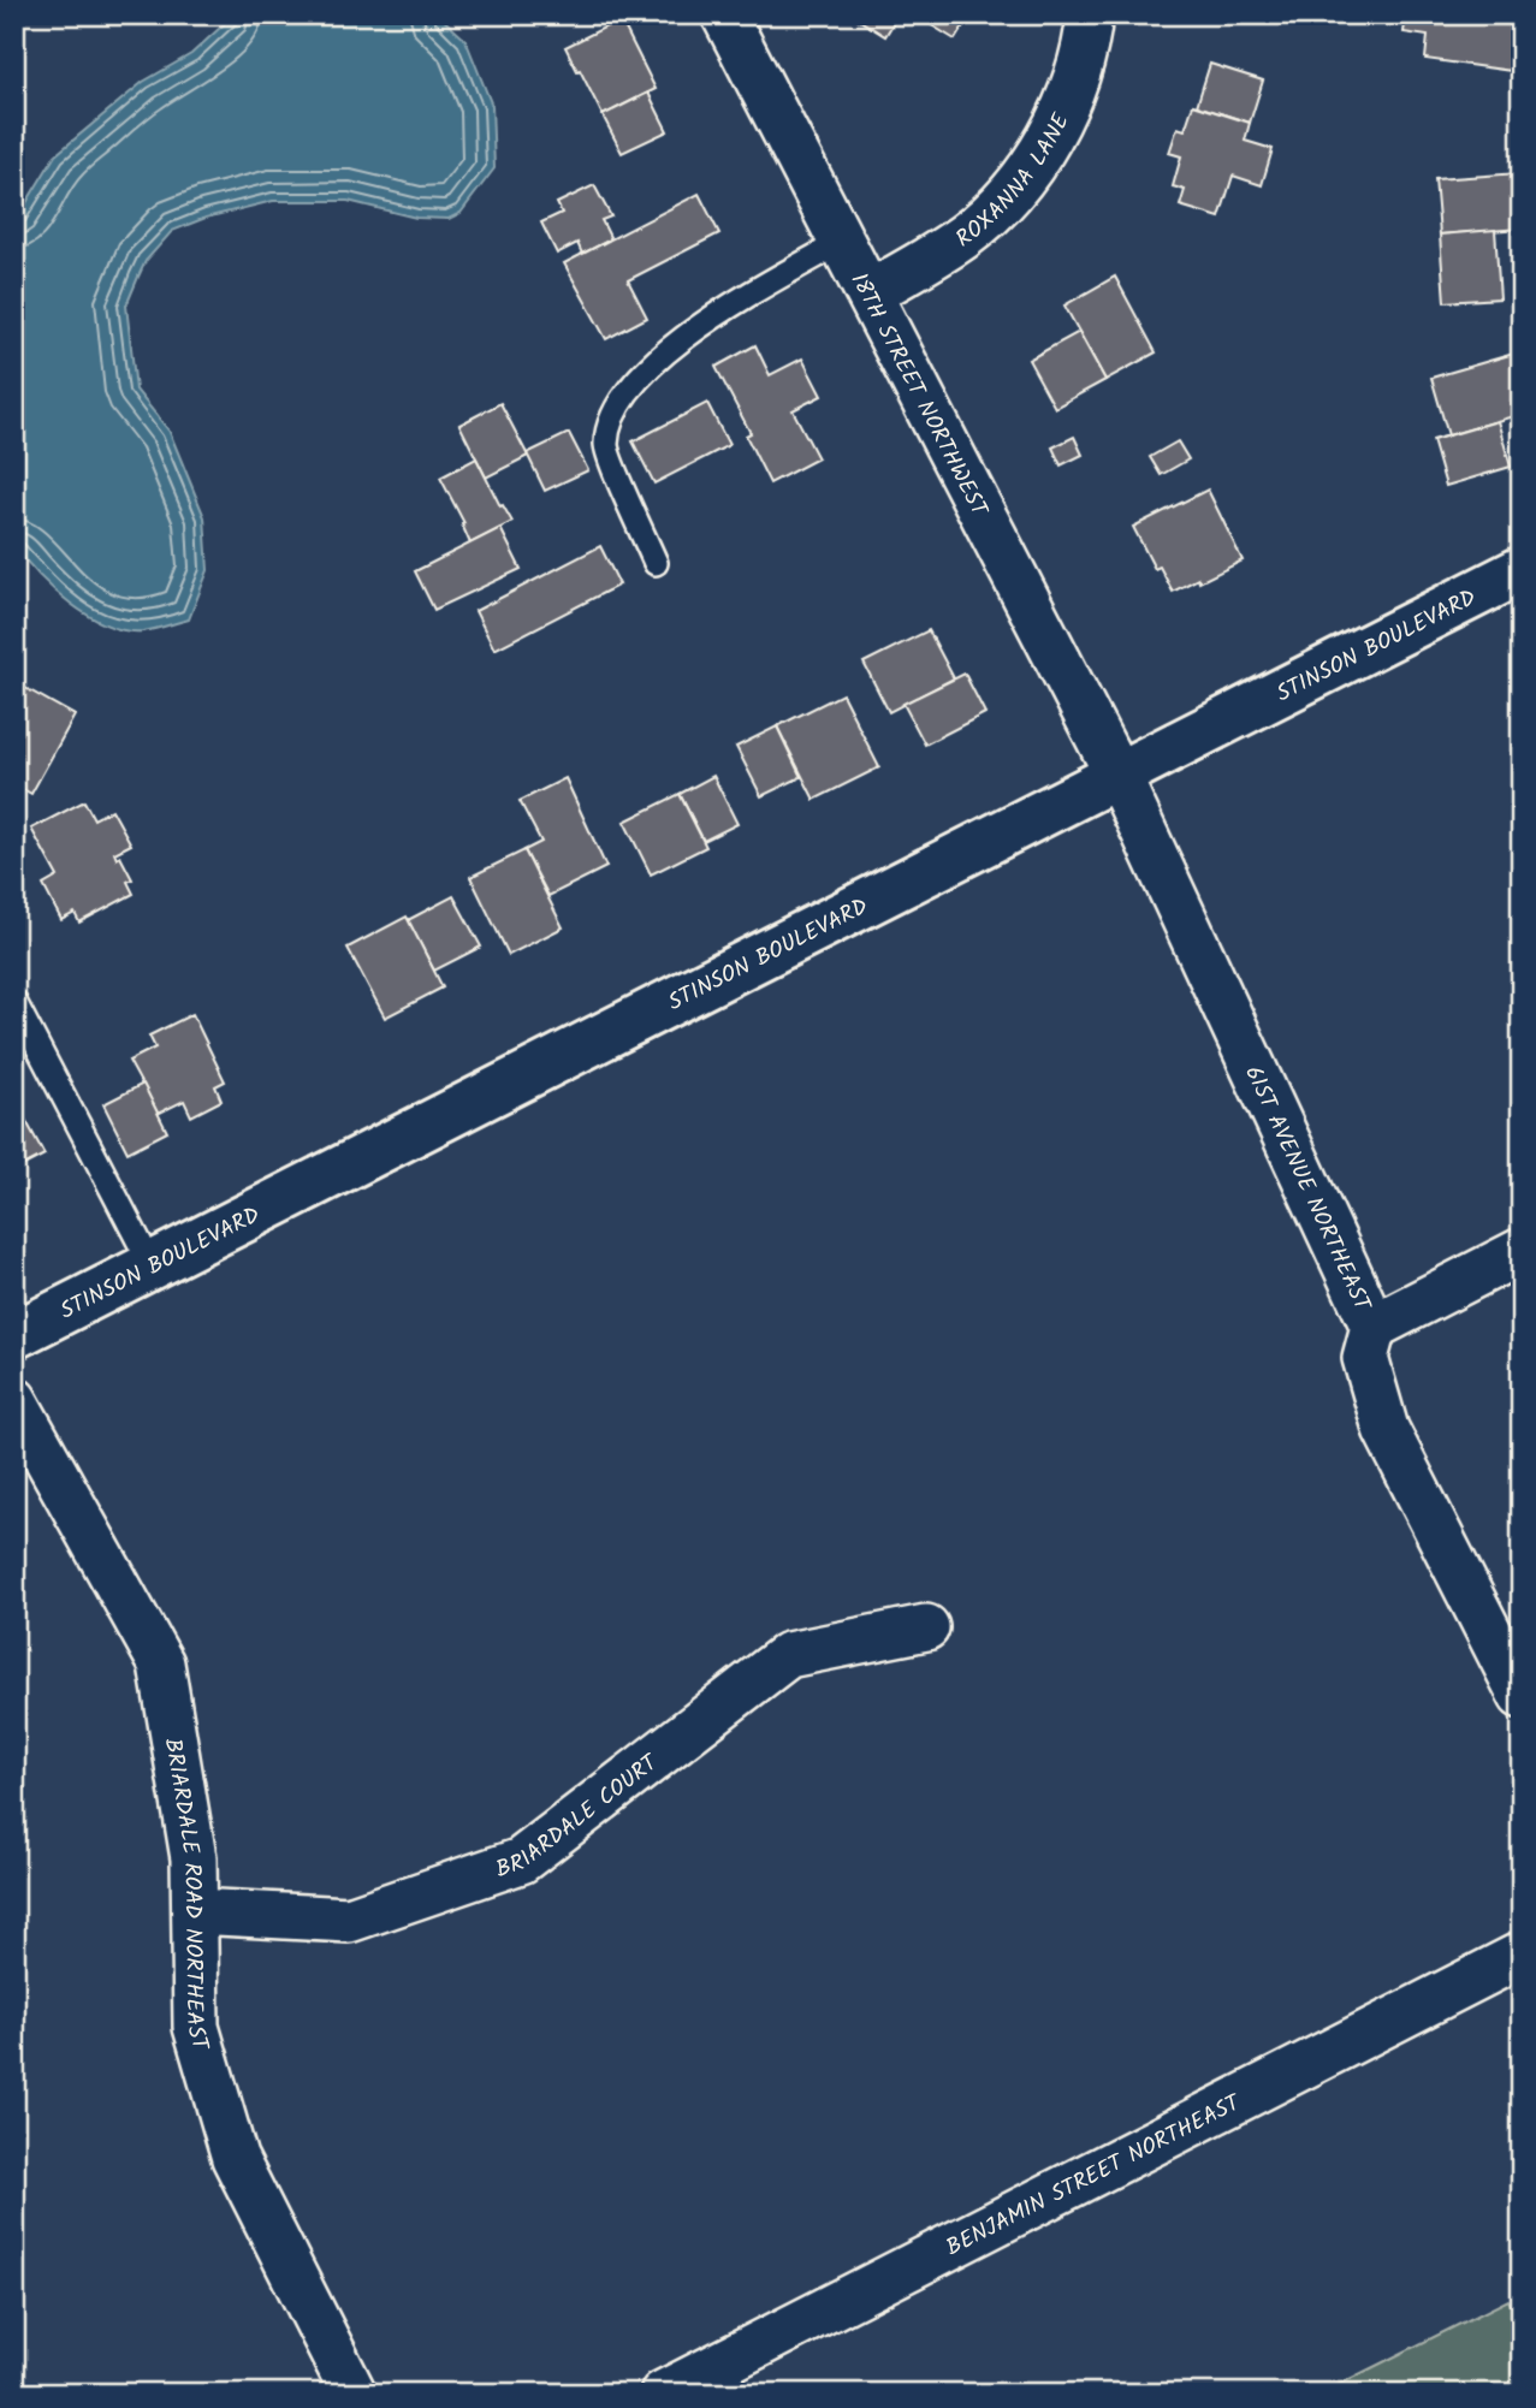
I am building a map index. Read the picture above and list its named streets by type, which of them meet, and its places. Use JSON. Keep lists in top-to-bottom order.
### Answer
{
  "streets": {
    "street": [
      "ROXANNA LANE",
      "18TH STREET NORTHWEST",
      "STINSON BOULEVARD",
      "61ST AVENUE NORTHEAST",
      "BRIARDALE COURT",
      "BRIARDALE ROAD NORTHEAST",
      "BENJAMIN STREET NORTHEAST"
    ]
  },
  "crossings": [
    ["ROXANNA LANE", "18TH STREET NORTHWEST"],
    ["18TH STREET NORTHWEST", "STINSON BOULEVARD"],
    ["18TH STREET NORTHWEST", "61ST AVENUE NORTHEAST"],
    ["STINSON BOULEVARD", "61ST AVENUE NORTHEAST"],
    ["BRIARDALE COURT", "BRIARDALE ROAD NORTHEAST"]
  ]
}
